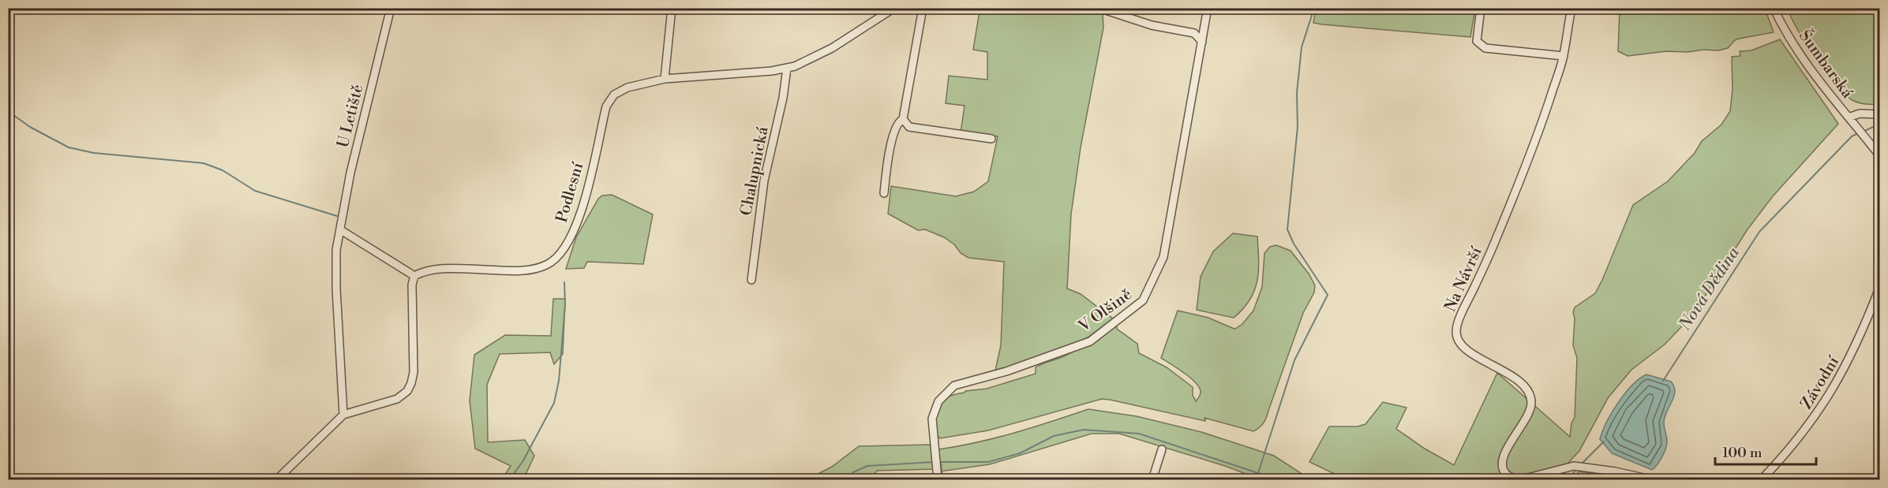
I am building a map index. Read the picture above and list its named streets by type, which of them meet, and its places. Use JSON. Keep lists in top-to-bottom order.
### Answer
{
  "streets": {
    "street": [
      "Šumbarská",
      "U Letiště",
      "Chalupnická",
      "Podlesní",
      "Na Návrší",
      "V Olšině",
      "Závodní"
    ]
  },
  "crossings": [
    ["Chalupnická", "Podlesní"]
  ],
  "water": ["Nová Dědina"],
  "scale_bar": "100 m"
}
